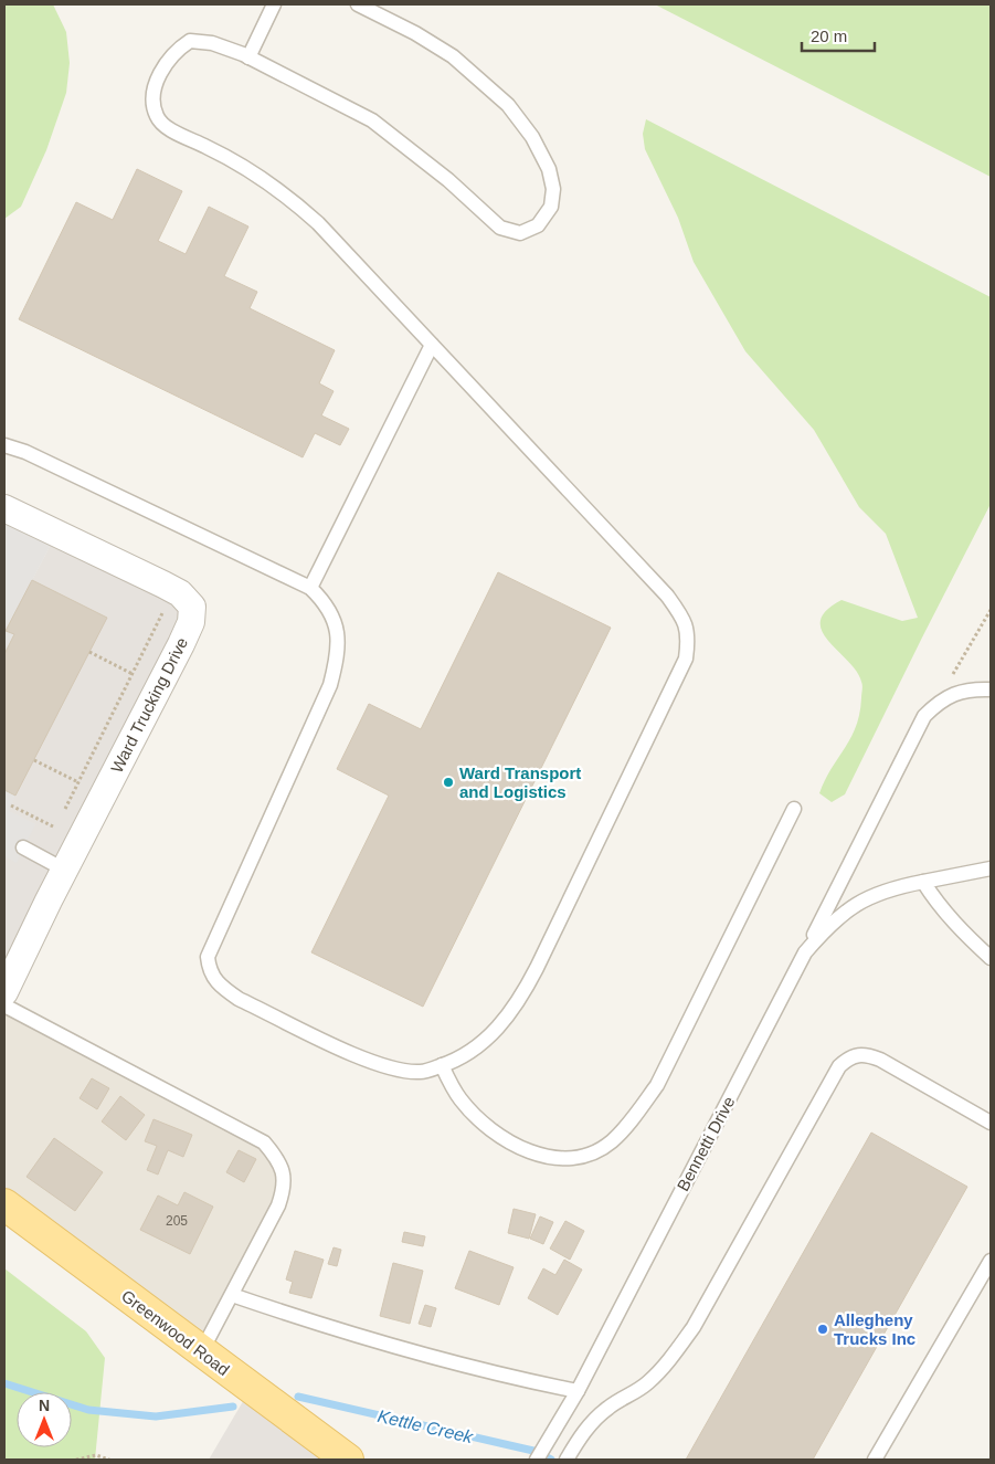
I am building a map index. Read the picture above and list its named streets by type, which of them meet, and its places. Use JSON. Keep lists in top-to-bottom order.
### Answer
{
  "streets": {
    "main road": ["Greenwood Road"],
    "street": ["Ward Trucking Drive"],
    "lane": ["Bennetti Drive"]
  },
  "water": ["Kettle Creek"],
  "places": ["Ward Transport and Logistics", "Allegheny Trucks Inc"],
  "house_numbers": ["205"],
  "scale_bar": "20 m",
  "north": "top"
}
